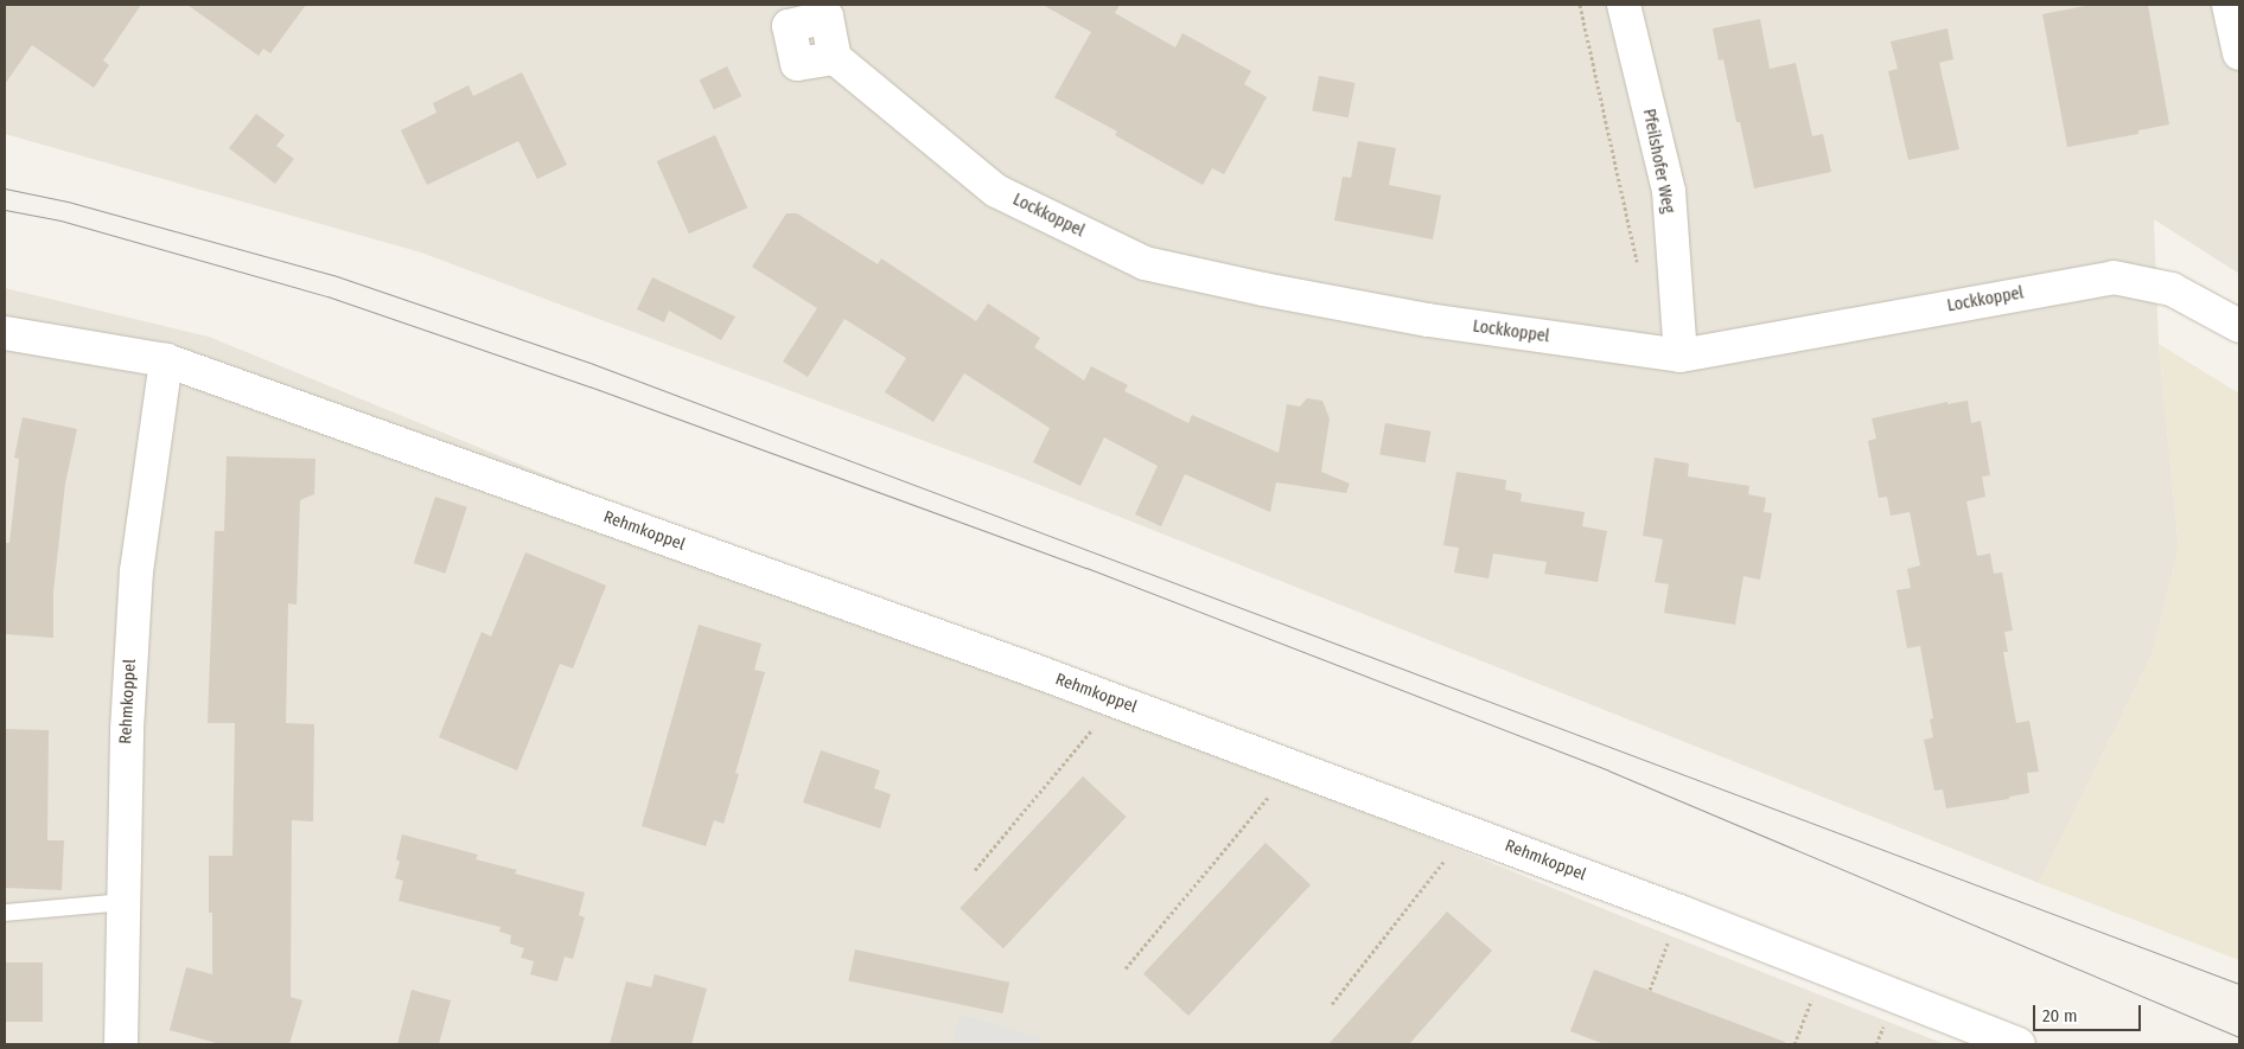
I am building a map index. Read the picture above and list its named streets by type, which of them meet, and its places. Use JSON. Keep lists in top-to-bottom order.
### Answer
{
  "streets": {
    "street": ["Pfeilshofer Weg", "Lockkoppel", "Rehmkoppel"]
  },
  "crossings": [
    ["Pfeilshofer Weg", "Lockkoppel"]
  ],
  "scale_bar": "20 m"
}
